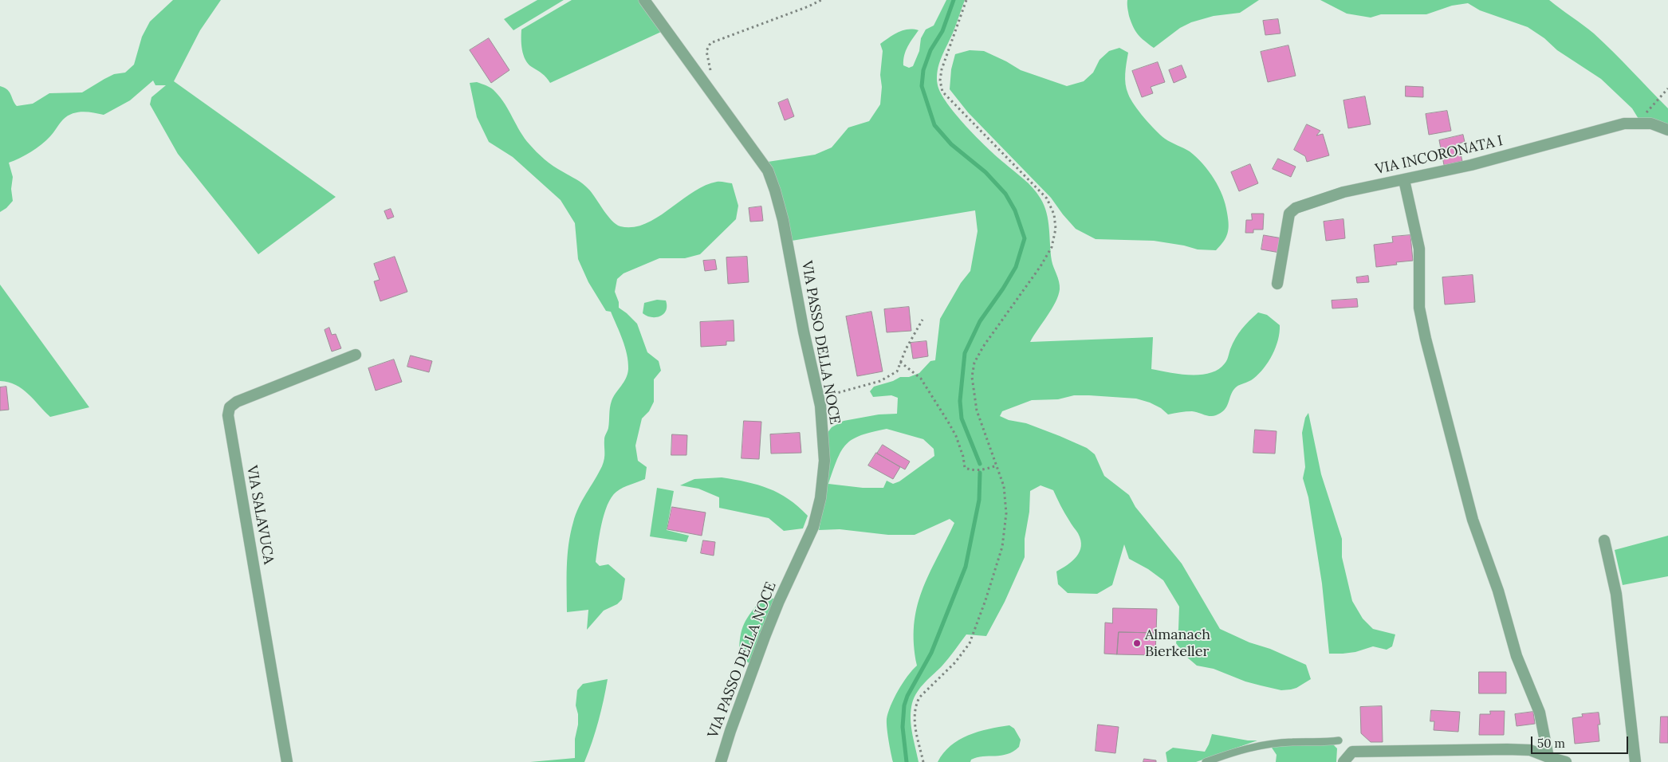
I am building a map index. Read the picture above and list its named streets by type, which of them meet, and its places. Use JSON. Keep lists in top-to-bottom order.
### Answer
{
  "streets": {
    "street": ["VIA INCORONATA I", "VIA PASSO DELLA NOCE", "VIA SALAVUCA"]
  },
  "places": ["Almanach Bierkeller"],
  "scale_bar": "50 m"
}
